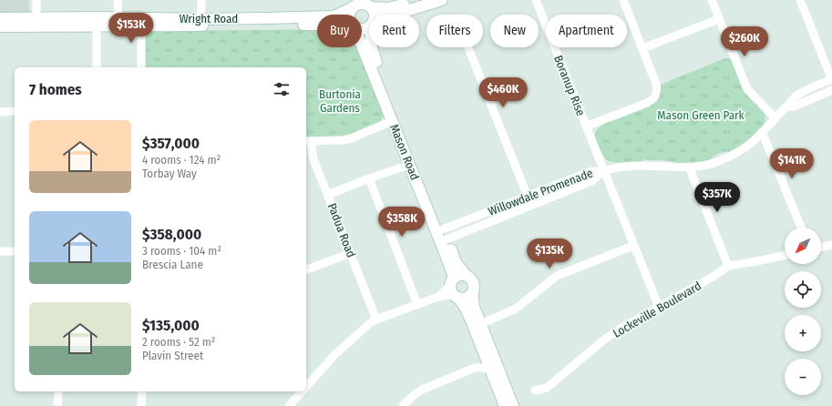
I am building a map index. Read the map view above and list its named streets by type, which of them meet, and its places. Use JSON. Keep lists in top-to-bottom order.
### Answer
{
  "streets": {
    "main road": ["Wright Road", "Mason Road"],
    "street": [
      "Boranup Rise",
      "Willowdale Promenade",
      "Padua Road",
      "Lockeville Boulevard"
    ]
  },
  "crossings": [
    ["Boranup Rise", "Willowdale Promenade"],
    ["Boranup Rise", "Lockeville Boulevard"],
    ["Mason Road", "Willowdale Promenade"]
  ],
  "parks": ["Burtonia Gardens", "Mason Green Park"],
  "north": "bottom left",
  "page": {
    "price": [
      "$153K",
      "$260K",
      "$460K",
      "$141K",
      "$357K",
      "$358K",
      "$135K"
    ],
    "chip": [
      "Buy",
      "Rent",
      "Filters",
      "New",
      "Apartment"
    ],
    "heading": "7 homes",
    "list": [
      {
        "name": "$357,000",
        "note": "4 rooms · 124 m² · Torbay Way"
      },
      {
        "name": "$358,000",
        "note": "3 rooms · 104 m² · Brescia Lane"
      },
      {
        "name": "$135,000",
        "note": "2 rooms · 52 m² · Plavin Street"
      }
    ],
    "map_buttons": ["+", "−"]
  }
}
